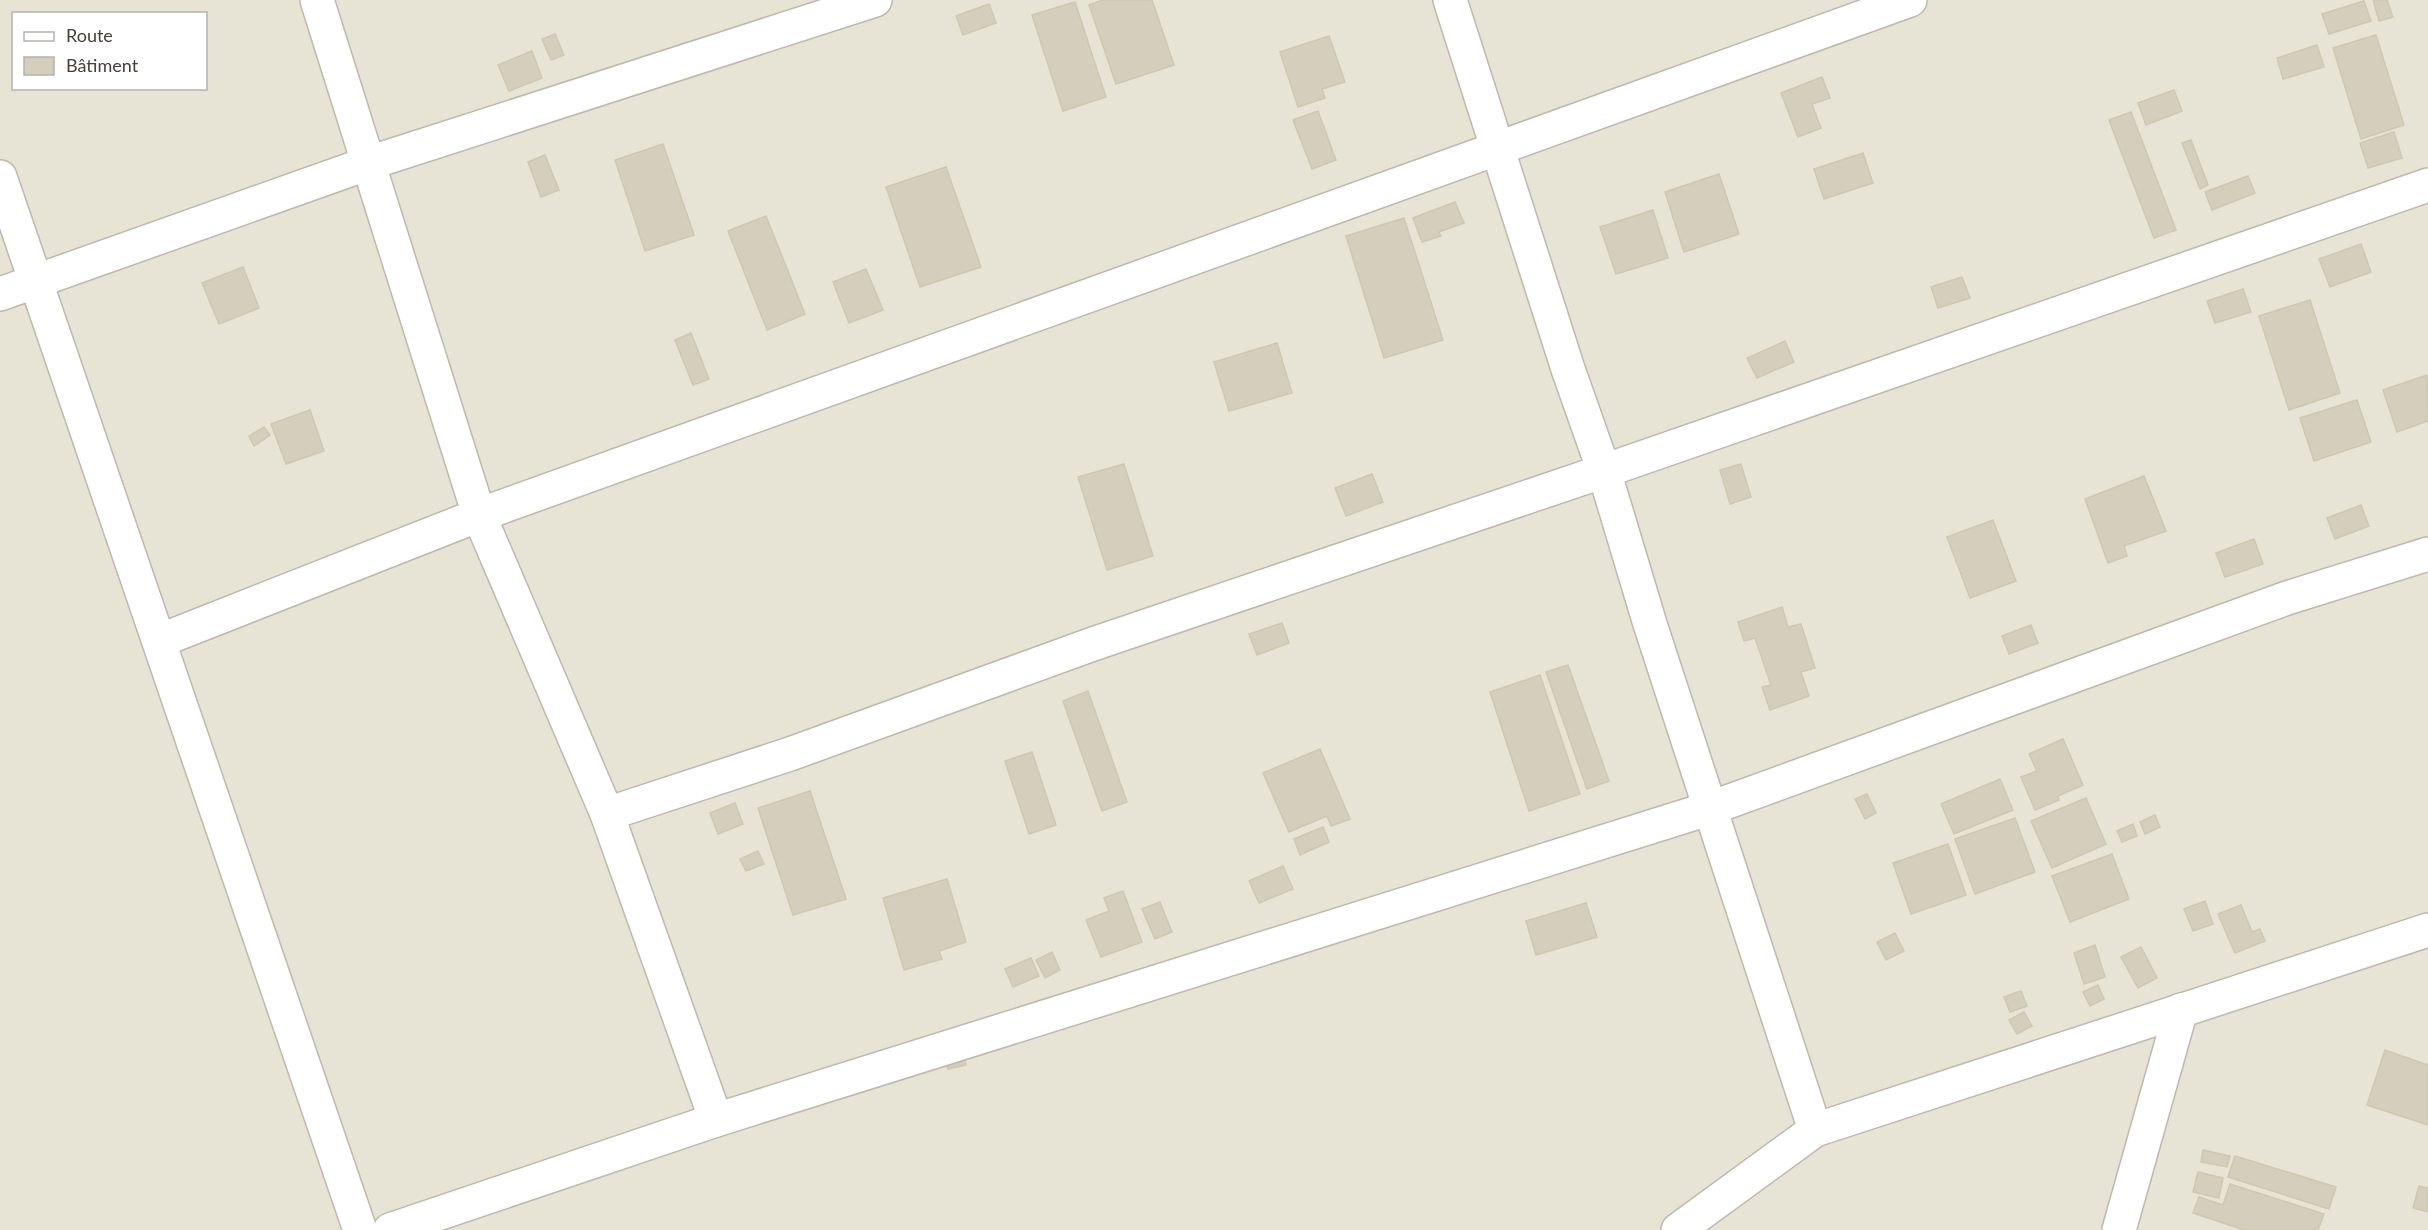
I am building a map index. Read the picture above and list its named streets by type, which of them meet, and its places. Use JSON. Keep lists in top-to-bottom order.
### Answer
{
  "legend": ["Route", "Bâtiment"]
}
